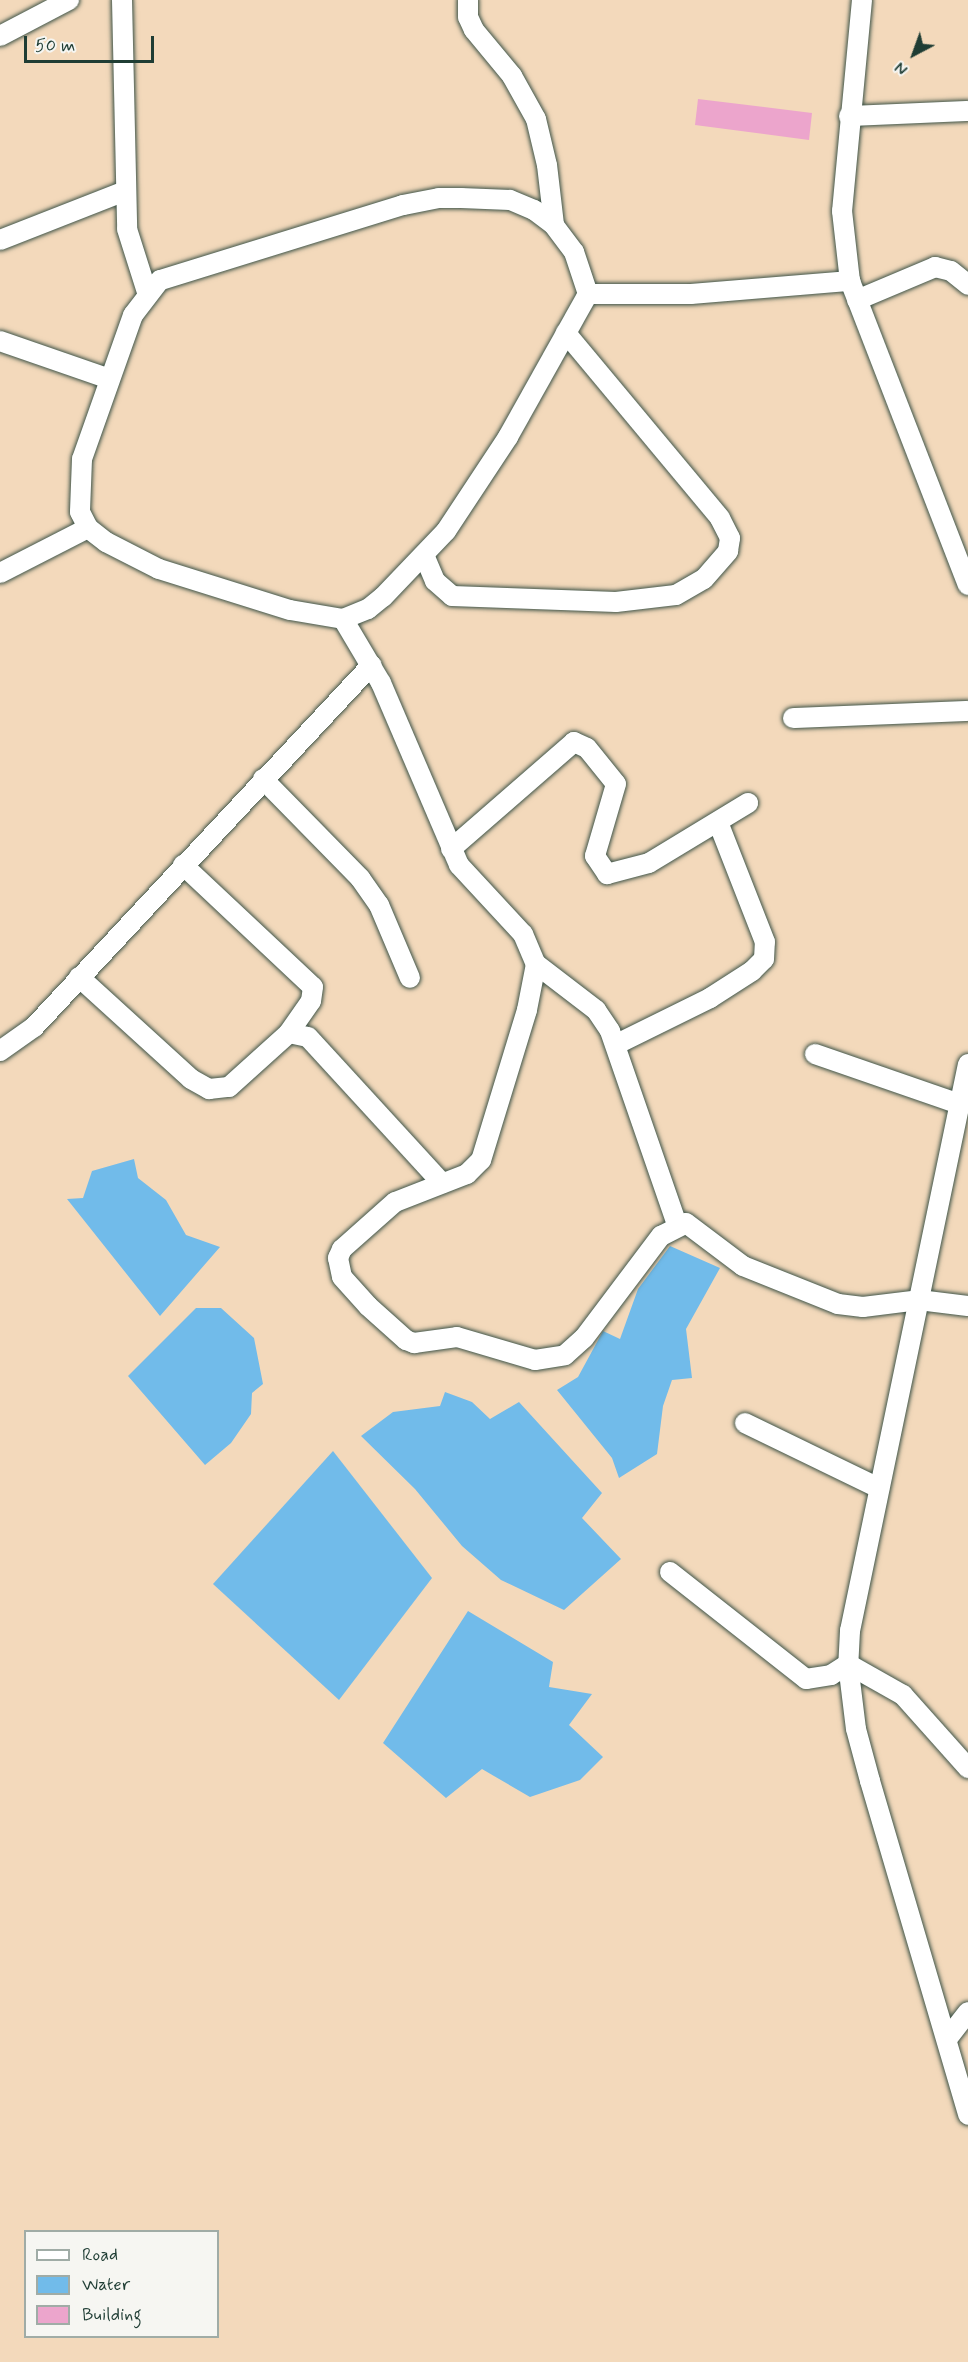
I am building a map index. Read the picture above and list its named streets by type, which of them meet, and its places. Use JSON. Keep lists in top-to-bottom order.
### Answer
{
  "legend": ["Road", "Water", "Building"],
  "scale_bar": "50 m",
  "north": "bottom left"
}
